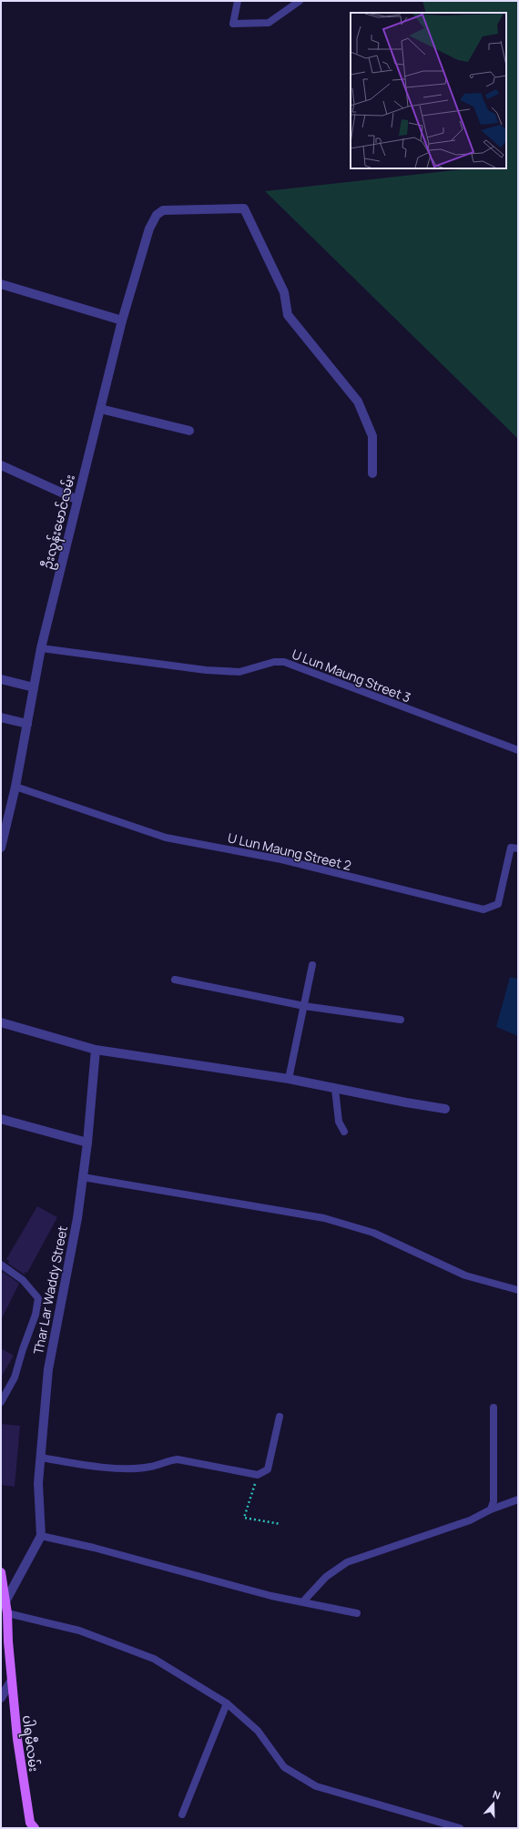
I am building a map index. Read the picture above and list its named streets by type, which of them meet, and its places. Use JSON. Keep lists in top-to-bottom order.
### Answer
{
  "streets": {
    "main road": ["ပါရမီလမ်း"],
    "street": ["ဦးလွန်းမောင်လမ်း", "Thar Lar Waddy Street"],
    "lane": ["U Lun Maung Street 3", "U Lun Maung Street 2"]
  },
  "crossings": [
    ["ဦးလွန်းမောင်လမ်း", "U Lun Maung Street 3"],
    ["ဦးလွန်းမောင်လမ်း", "U Lun Maung Street 2"]
  ],
  "north": "top"
}
